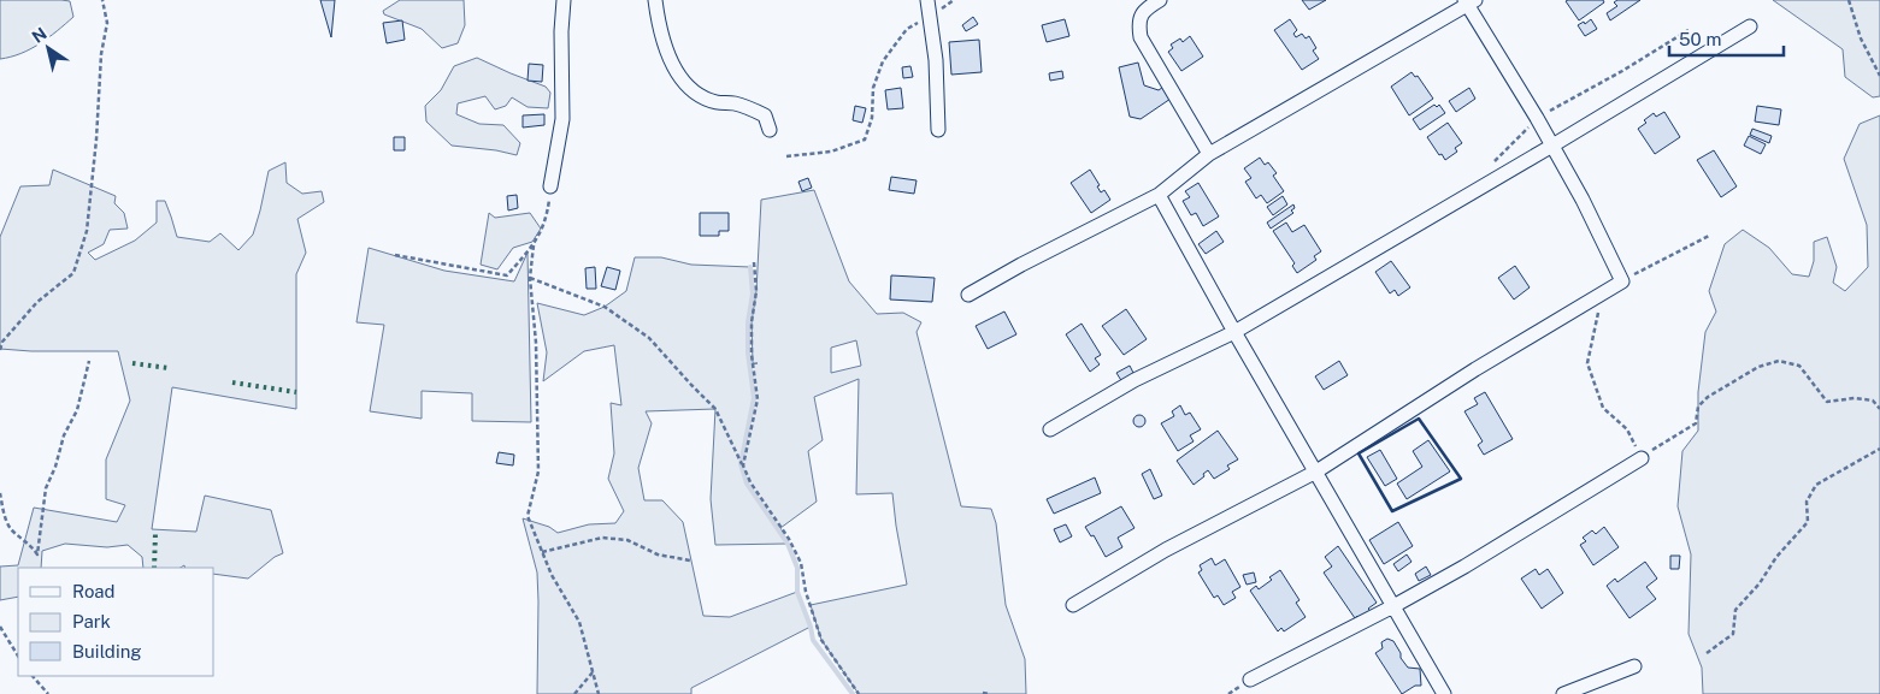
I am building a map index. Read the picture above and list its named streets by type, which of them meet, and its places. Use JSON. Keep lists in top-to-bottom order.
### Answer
{
  "legend": ["Road", "Park", "Building"],
  "scale_bar": "50 m",
  "north": "top left"
}
